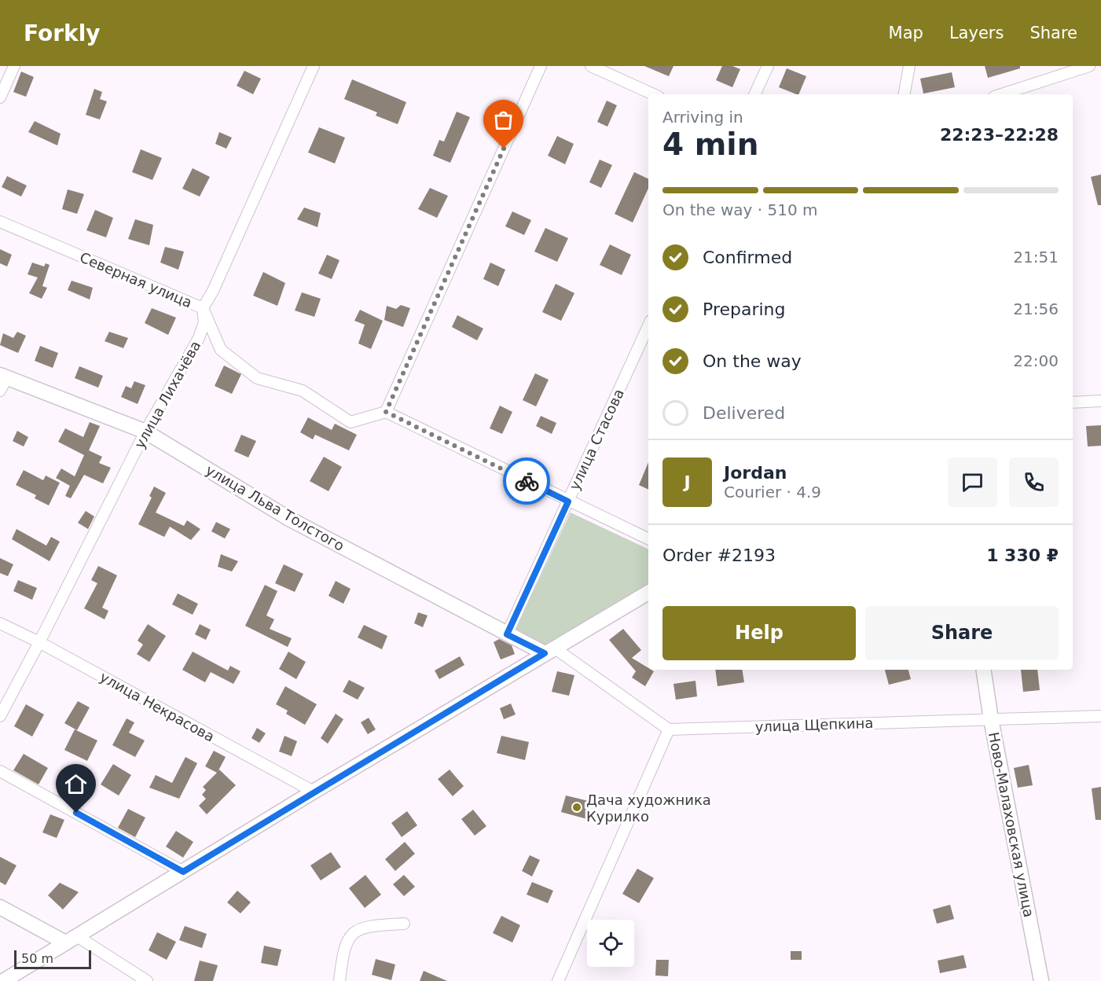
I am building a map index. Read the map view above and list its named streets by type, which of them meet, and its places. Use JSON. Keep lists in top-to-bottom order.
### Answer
{
  "streets": {
    "street": [
      "Северная улица",
      "улица Лихачёва",
      "улица Стасова",
      "улица Льва Толстого",
      "улица Некрасова",
      "улица Щепкина",
      "Ново-Малаховская улица"
    ]
  },
  "crossings": [
    ["Северная улица", "улица Лихачёва"],
    ["улица Лихачёва", "улица Льва Толстого"],
    ["улица Лихачёва", "улица Некрасова"],
    ["улица Стасова", "улица Льва Толстого"],
    ["улица Щепкина", "Ново-Малаховская улица"]
  ],
  "places": ["Дача художника Курилко"],
  "scale_bar": "50 m",
  "page": {
    "header": "Forkly",
    "nav": ["Map", "Layers", "Share"],
    "heading": ["4 min", "Arriving in", "22:23–22:28"],
    "panel": [
      "Jordan",
      "Courier · 4.9",
      "Order #2193",
      "1 330 ₽"
    ],
    "bar": "On the way · 510 m",
    "list": [
      ["Confirmed", "21:51"],
      ["Preparing", "21:56"],
      ["On the way", "22:00"],
      "Delivered"
    ],
    "round": "J",
    "buttons": ["Help", "Share"],
    "scale": "50 m"
  }
}
